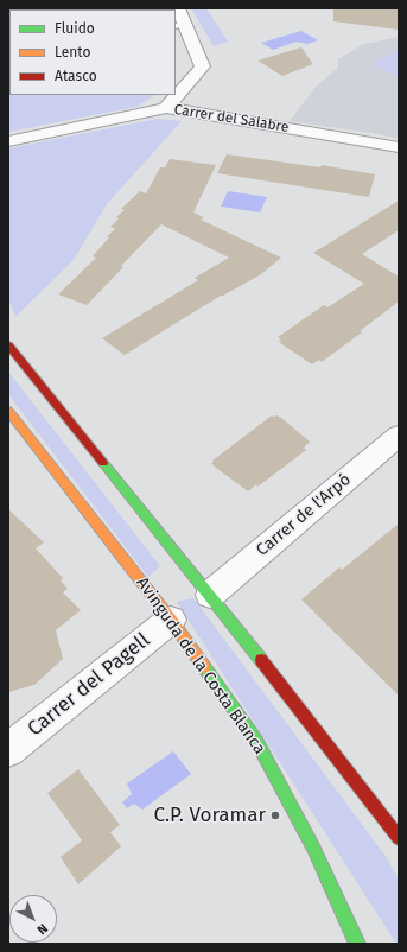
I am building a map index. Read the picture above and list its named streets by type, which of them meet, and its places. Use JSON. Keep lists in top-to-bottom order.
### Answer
{
  "streets": {
    "street": [
      "Carrer del Salabre",
      "Carrer de l'Arpó",
      "Avinguda de la Costa Blanca",
      "Carrer del Pagell"
    ]
  },
  "crossings": [
    ["Avinguda de la Costa Blanca", "Carrer del Pagell"]
  ],
  "places": ["C.P. Voramar"],
  "legend": ["Fluido", "Lento", "Atasco"],
  "north": "bottom right"
}
